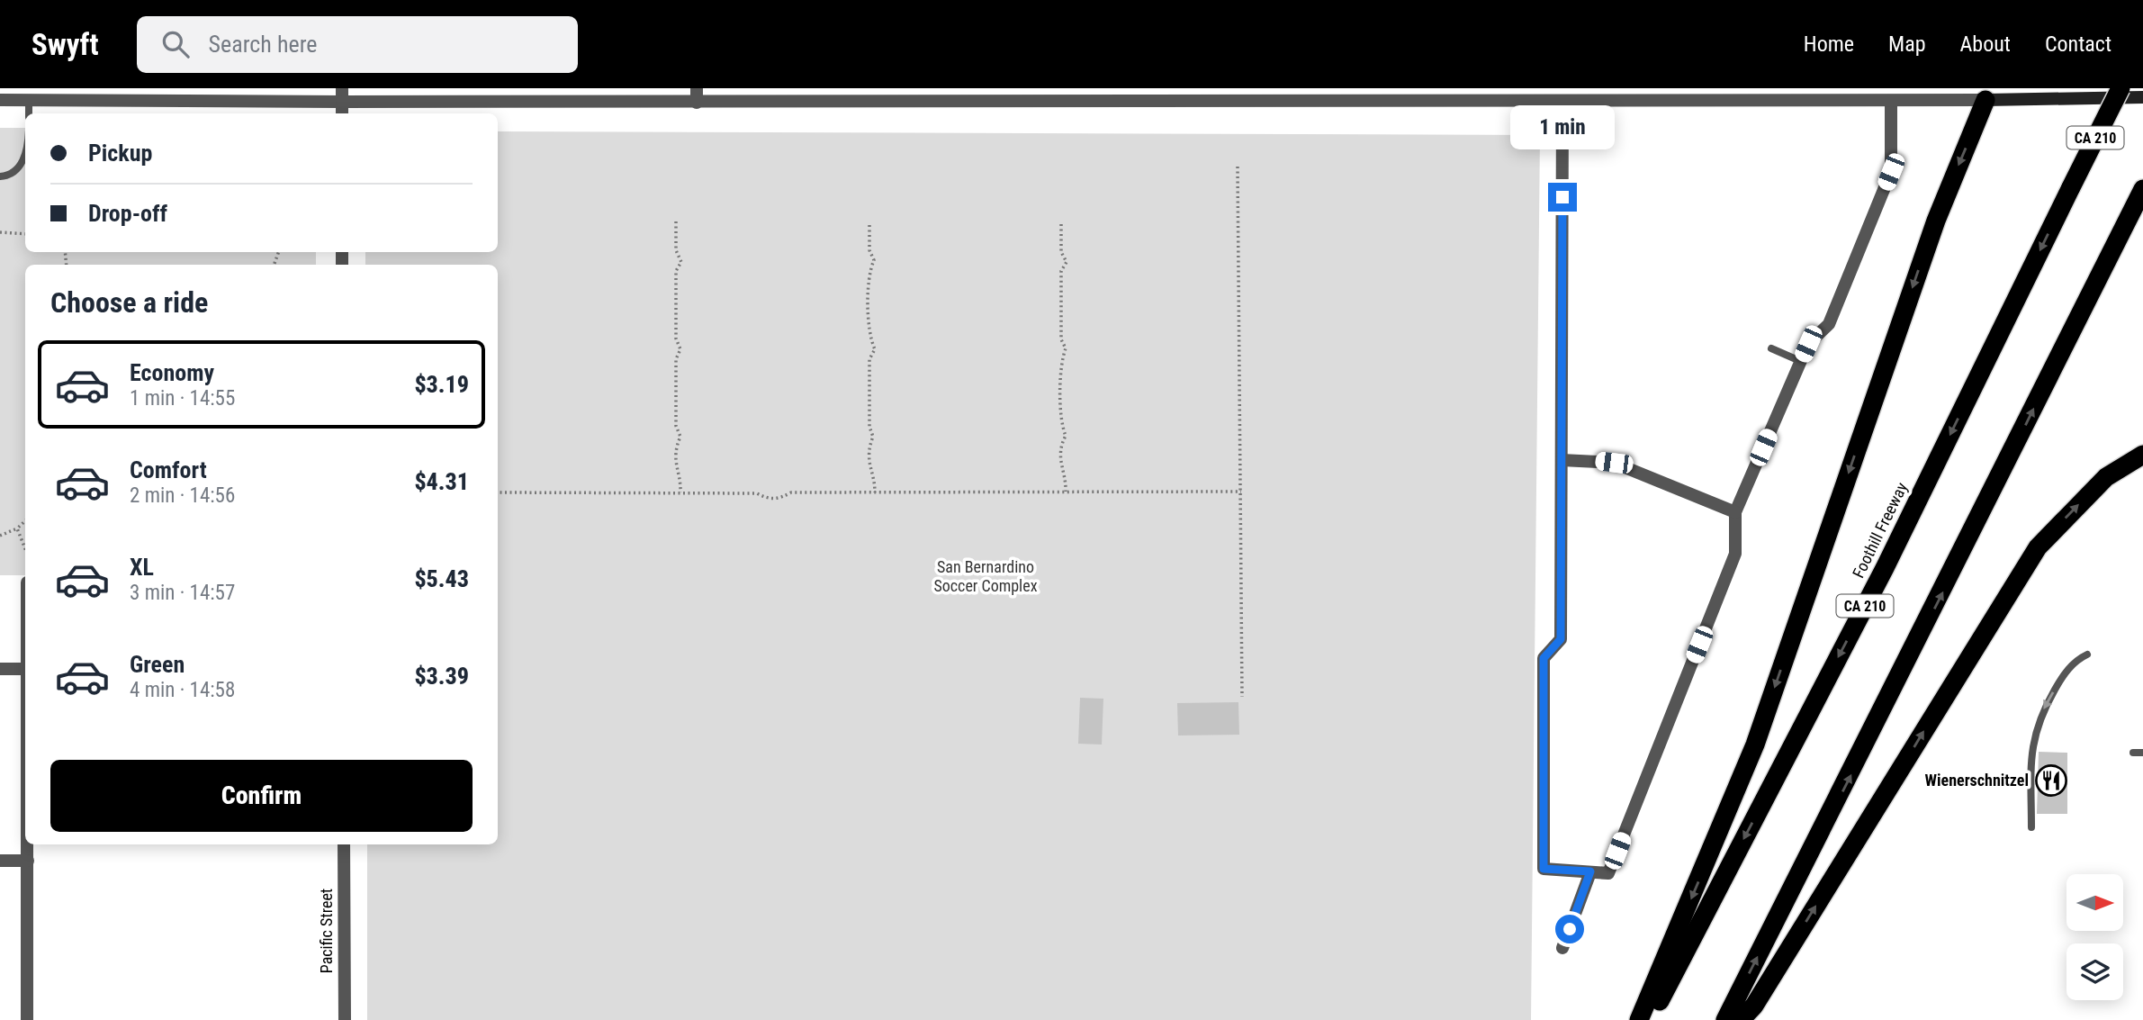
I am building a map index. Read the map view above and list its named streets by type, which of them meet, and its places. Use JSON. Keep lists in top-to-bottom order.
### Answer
{
  "streets": {
    "highway": ["CA 210", "Foothill Freeway"],
    "street": ["Pacific Street"]
  },
  "parks": ["San Bernardino Soccer Complex"],
  "places": {
    "restaurant": ["Wienerschnitzel"]
  },
  "north": "right",
  "page": {
    "header": "Swyft",
    "search": "Search here",
    "nav": [
      "Home",
      "Map",
      "About",
      "Contact"
    ],
    "bubble": "1 min",
    "banner": ["Pickup", "Drop-off"],
    "heading": "Choose a ride",
    "list": [
      {
        "name": "Economy",
        "note": "1 min · 14:55",
        "value": "$3.19"
      },
      {
        "name": "Comfort",
        "note": "2 min · 14:56",
        "value": "$4.31"
      },
      {
        "name": "XL",
        "note": "3 min · 14:57",
        "value": "$5.43"
      },
      {
        "name": "Green",
        "note": "4 min · 14:58",
        "value": "$3.39"
      }
    ],
    "buttons": "Confirm"
  }
}
